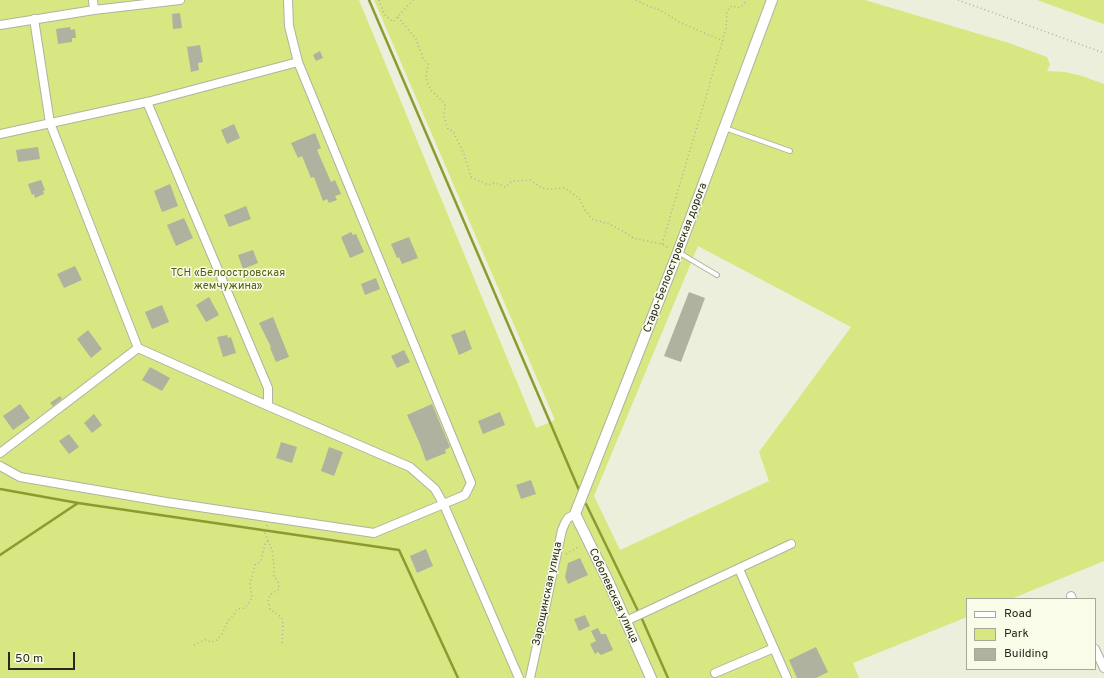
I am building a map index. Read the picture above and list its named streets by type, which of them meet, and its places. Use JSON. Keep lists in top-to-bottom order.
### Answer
{
  "streets": {
    "street": ["Старо-Белоостровская дорога", "Зарощинская улица", "Соболевская улица"]
  },
  "crossings": [
    ["Старо-Белоостровская дорога", "Зарощинская улица"],
    ["Старо-Белоостровская дорога", "Соболевская улица"],
    ["Зарощинская улица", "Соболевская улица"]
  ],
  "parks": ["ТСН «Белоостровская жемчужина»"],
  "legend": ["Road", "Park", "Building"],
  "scale_bar": "50 m"
}
